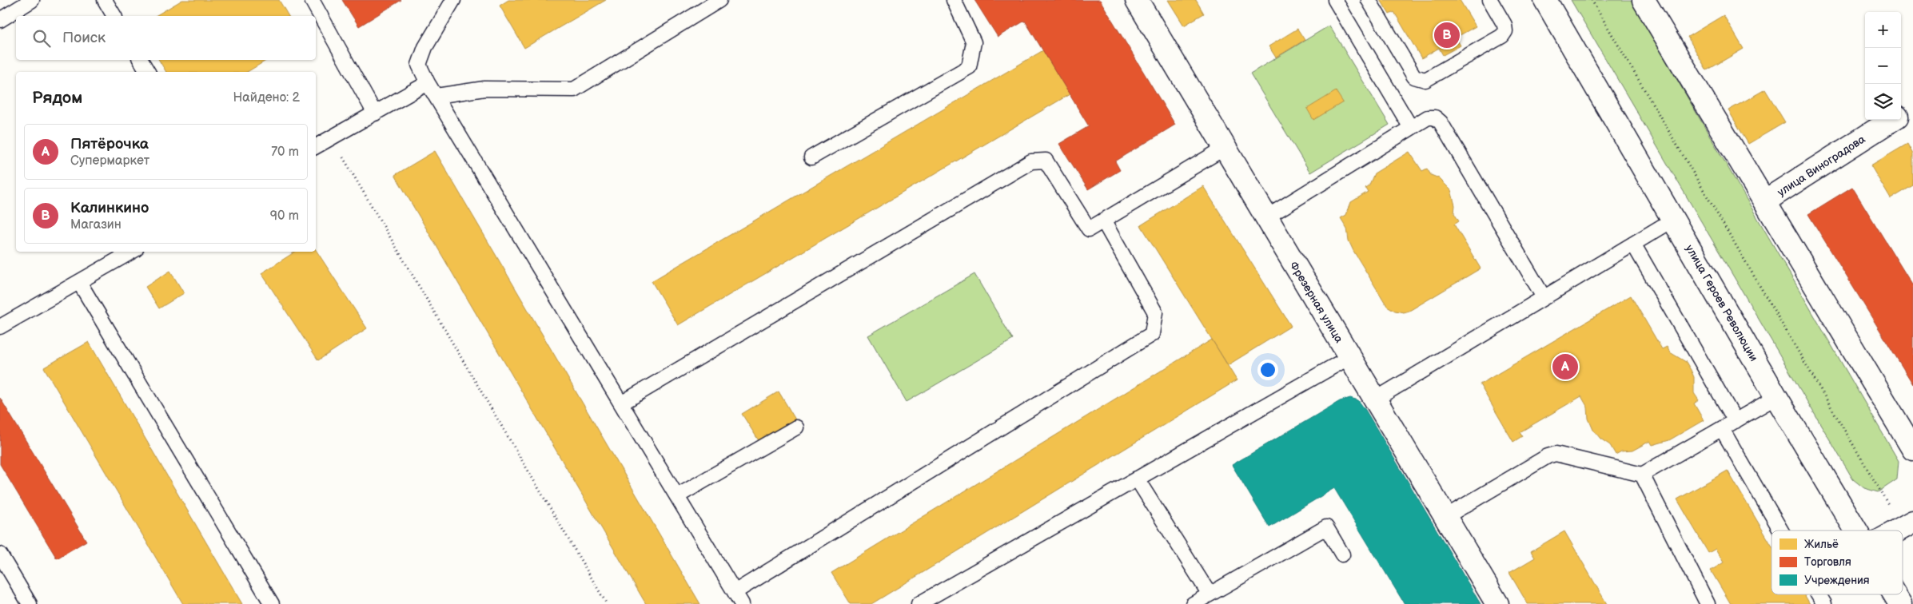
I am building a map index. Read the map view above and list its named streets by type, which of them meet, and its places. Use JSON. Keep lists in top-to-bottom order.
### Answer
{
  "streets": {
    "street": ["улица Виноградова", "Фрезерная улица", "улица Героев Революции"]
  },
  "legend": ["Жильё", "Торговля", "Учреждения"],
  "page": {
    "map_buttons": ["+", "−"],
    "search": "Поиск",
    "pins": ["B", "A"],
    "heading": ["Рядом", "Найдено: 2"],
    "list": [
      {
        "mark": "A",
        "name": "Пятёрочка",
        "note": "Супермаркет",
        "value": "70 m"
      },
      {
        "mark": "B",
        "name": "Калинкино",
        "note": "Магазин",
        "value": "90 m"
      }
    ]
  }
}
